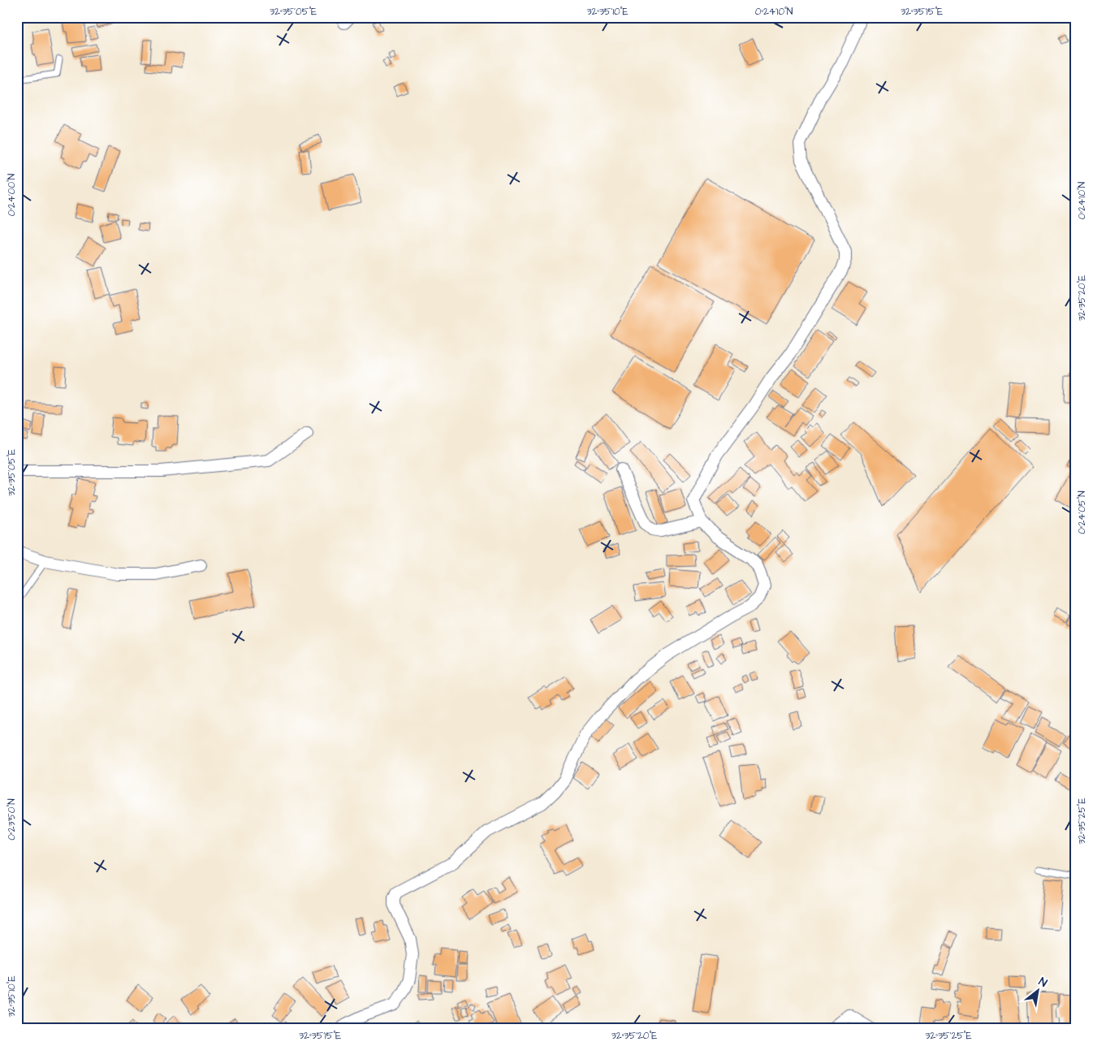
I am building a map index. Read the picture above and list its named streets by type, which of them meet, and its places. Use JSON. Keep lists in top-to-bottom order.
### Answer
{
  "north": "top right",
  "coordinates": [
    "32°35'05\"E",
    "32°35'10\"E",
    "0°24'10\"N",
    "32°35'15\"E",
    "0°24'00\"N",
    "32°35'20\"E",
    "0°24'05\"N",
    "0°23'50\"N",
    "32°35'25\"E"
  ]
}
